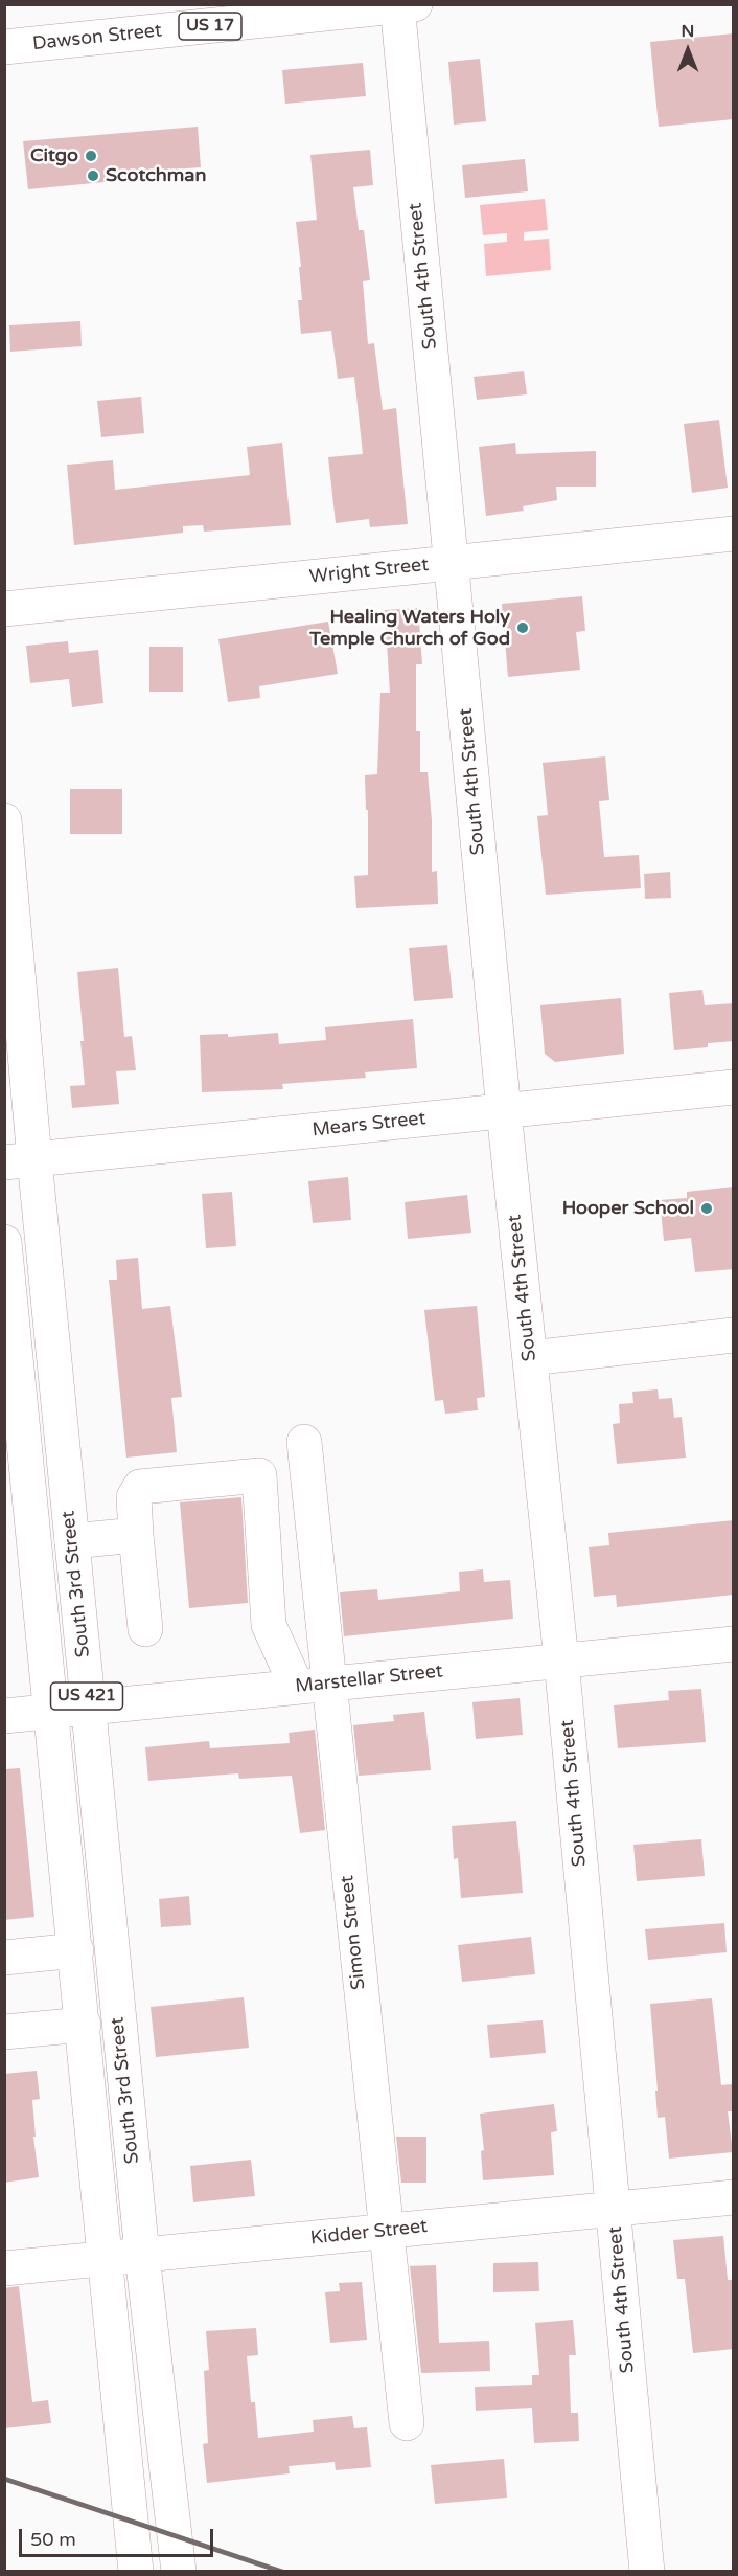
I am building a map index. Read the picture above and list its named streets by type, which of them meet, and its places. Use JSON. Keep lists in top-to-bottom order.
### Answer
{
  "streets": {
    "main road": [
      "US 17",
      "Dawson Street",
      "South 4th Street",
      "Wright Street",
      "Mears Street",
      "South 3rd Street",
      "Marstellar Street",
      "US 421",
      "Simon Street",
      "Kidder Street"
    ]
  },
  "crossings": [
    ["Dawson Street", "South 4th Street"],
    ["South 4th Street", "Wright Street"],
    ["South 4th Street", "Mears Street"],
    ["South 4th Street", "Marstellar Street"],
    ["South 4th Street", "Kidder Street"],
    ["Mears Street", "South 3rd Street"],
    ["South 3rd Street", "Marstellar Street"],
    ["South 3rd Street", "Kidder Street"],
    ["Marstellar Street", "Simon Street"],
    ["Simon Street", "Kidder Street"]
  ],
  "places": [
    "Citgo",
    "Scotchman",
    "Healing Waters Holy Temple Church of God",
    "Hooper School"
  ],
  "scale_bar": "50 m",
  "north": "top"
}
